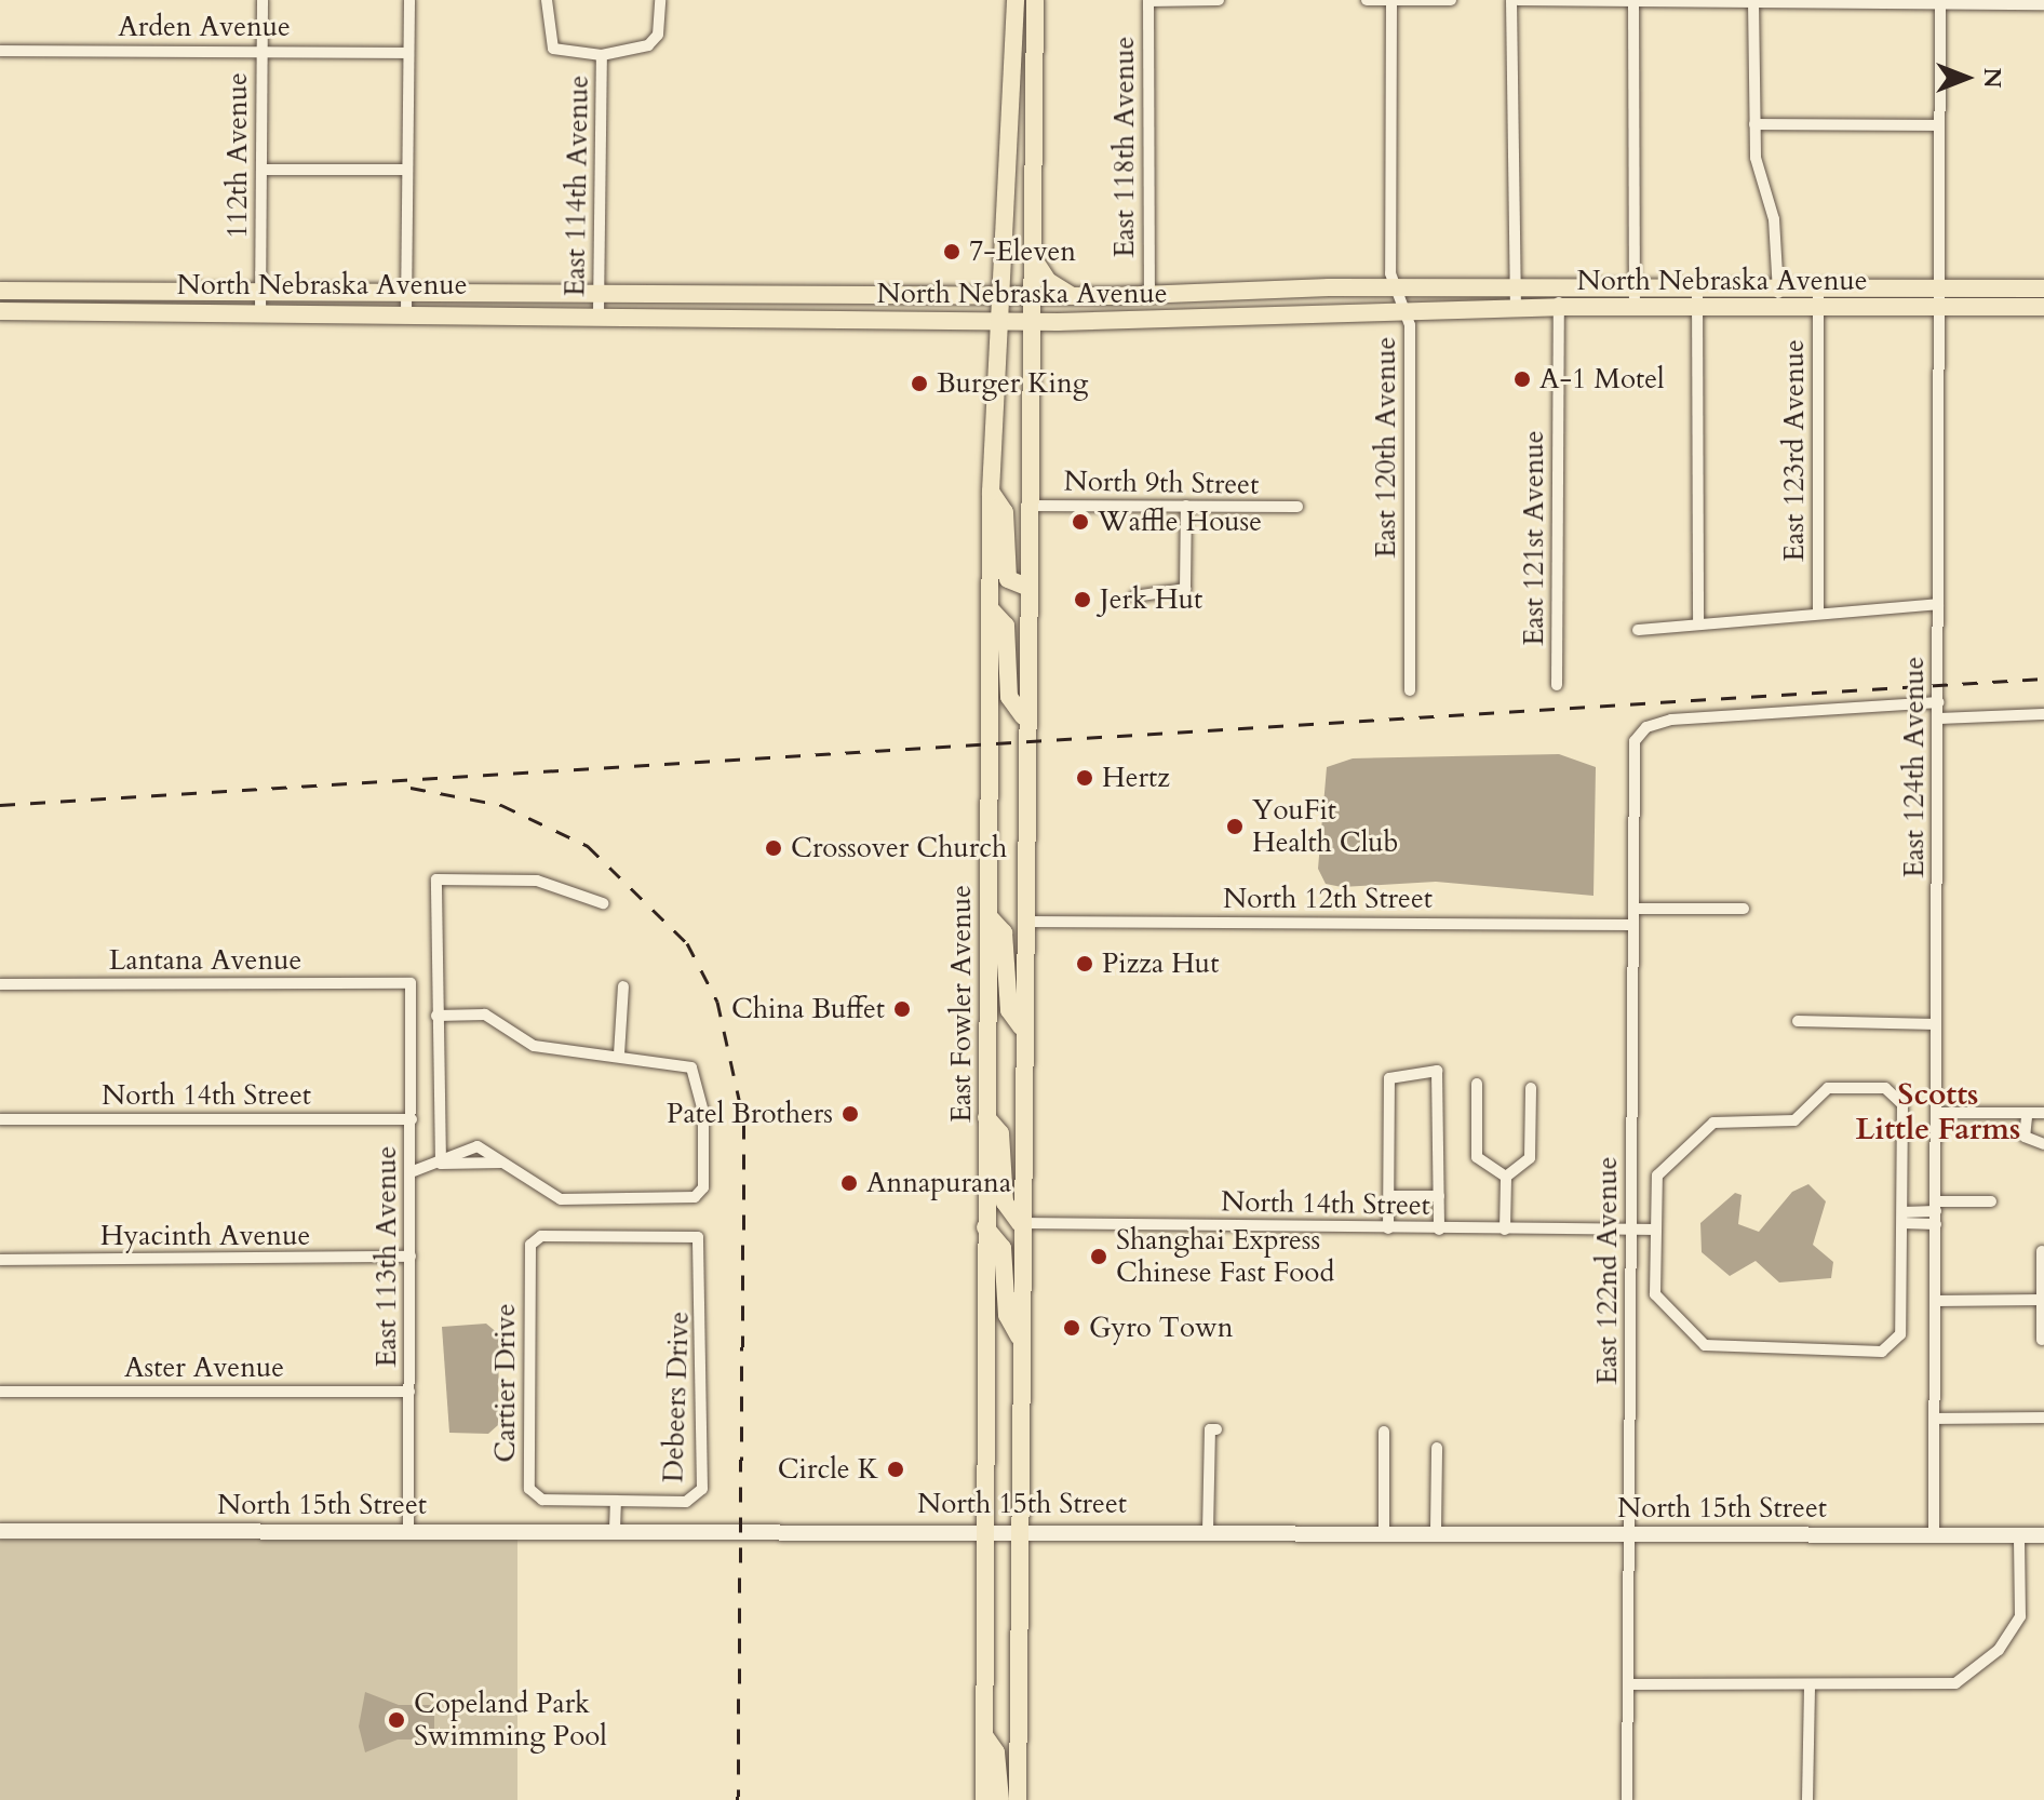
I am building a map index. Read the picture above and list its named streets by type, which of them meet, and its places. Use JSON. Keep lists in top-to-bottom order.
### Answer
{
  "streets": {
    "main road": ["North Nebraska Avenue", "East Fowler Avenue"],
    "street": [
      "Arden Avenue",
      "East 118th Avenue",
      "112th Avenue",
      "East 114th Avenue",
      "East 120th Avenue",
      "East 123rd Avenue",
      "North 9th Street",
      "East 121st Avenue",
      "East 124th Avenue",
      "North 12th Street",
      "Lantana Avenue",
      "North 14th Street",
      "Hyacinth Avenue",
      "East 113th Avenue",
      "East 122nd Avenue",
      "Aster Avenue",
      "Cartier Drive",
      "Debeers Drive",
      "North 15th Street"
    ]
  },
  "crossings": [
    ["Arden Avenue", "112th Avenue"],
    ["East 118th Avenue", "North Nebraska Avenue"],
    ["112th Avenue", "North Nebraska Avenue"],
    ["East 114th Avenue", "North Nebraska Avenue"],
    ["North Nebraska Avenue", "East 120th Avenue"],
    ["North Nebraska Avenue", "East 123rd Avenue"],
    ["North Nebraska Avenue", "East 121st Avenue"],
    ["North Nebraska Avenue", "East 124th Avenue"],
    ["North Nebraska Avenue", "East Fowler Avenue"],
    ["East 124th Avenue", "East 122nd Avenue"],
    ["East 124th Avenue", "North 15th Street"],
    ["North 12th Street", "East 122nd Avenue"],
    ["Lantana Avenue", "East 113th Avenue"],
    ["East Fowler Avenue", "North 15th Street"],
    ["North 14th Street", "East 113th Avenue"],
    ["North 14th Street", "East 122nd Avenue"],
    ["Hyacinth Avenue", "East 113th Avenue"],
    ["East 113th Avenue", "Aster Avenue"],
    ["East 113th Avenue", "North 15th Street"],
    ["East 122nd Avenue", "North 15th Street"],
    ["Cartier Drive", "Debeers Drive"]
  ],
  "districts": ["Scotts Little Farms"],
  "places": [
    "7-Eleven",
    "A-1 Motel",
    "Burger King",
    "Waffle House",
    "Jerk Hut",
    "Hertz",
    "YouFit Health Club",
    "Crossover Church",
    "Pizza Hut",
    "China Buffet",
    "Patel Brothers",
    "Annapurana",
    "Shanghai Express Chinese Fast Food",
    "Gyro Town",
    "Circle K",
    "Copeland Park Swimming Pool"
  ],
  "north": "right"
}
